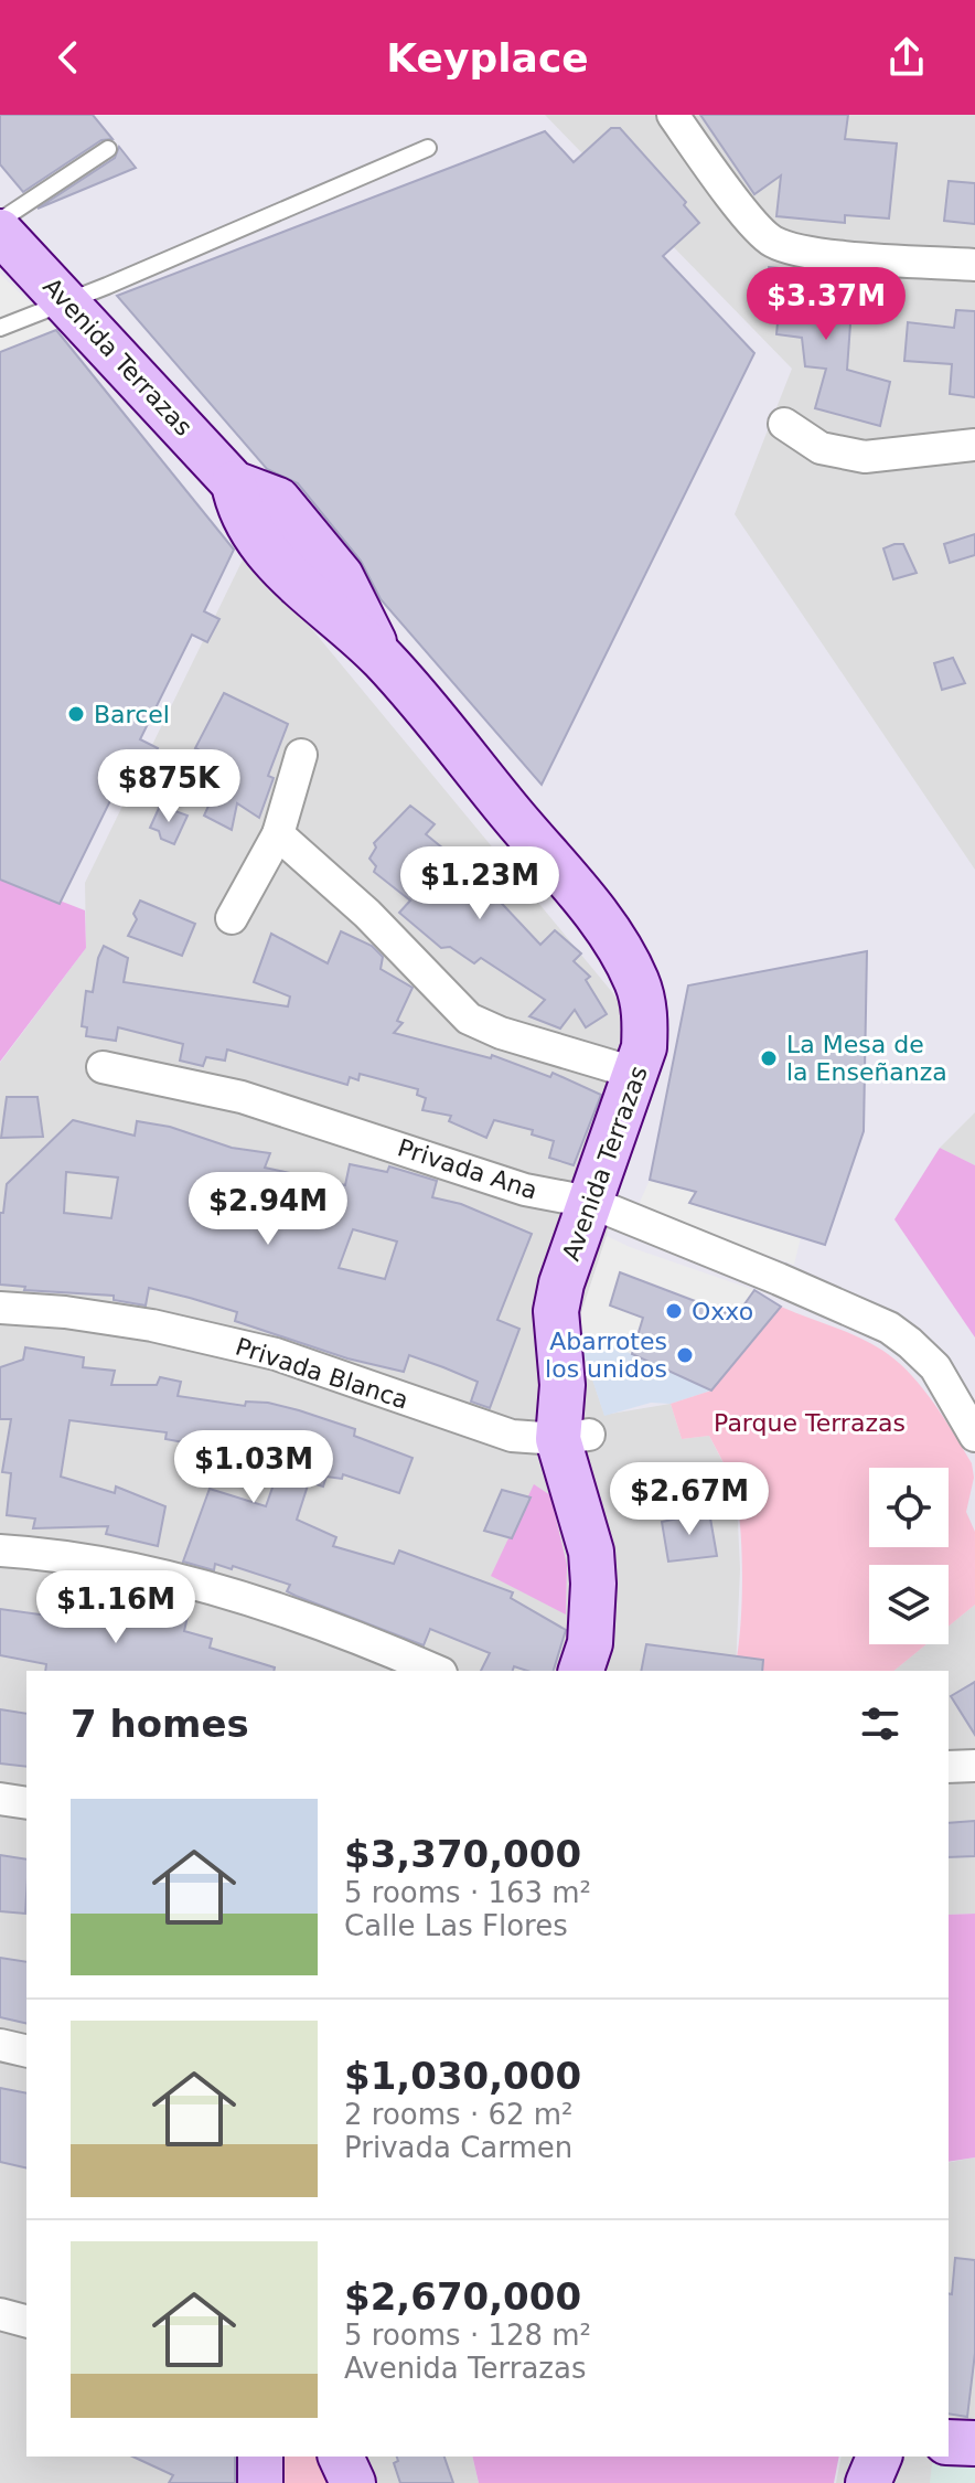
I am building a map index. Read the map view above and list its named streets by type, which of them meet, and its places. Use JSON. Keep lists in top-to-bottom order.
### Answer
{
  "streets": {
    "street": ["Avenida Terrazas", "Privada Ana", "Privada Blanca"]
  },
  "crossings": [
    ["Avenida Terrazas", "Privada Ana"],
    ["Avenida Terrazas", "Privada Blanca"]
  ],
  "parks": ["Parque Terrazas"],
  "places": [
    "Barcel",
    "La Mesa de la Enseñanza",
    "Oxxo",
    "Abarrotes los unidos"
  ],
  "page": {
    "header": "Keyplace",
    "price": [
      "$3.37M",
      "$875K",
      "$1.23M",
      "$2.94M",
      "$1.03M",
      "$2.67M",
      "$1.16M"
    ],
    "heading": "7 homes",
    "list": [
      {
        "name": "$3,370,000",
        "note": "5 rooms · 163 m² · Calle Las Flores"
      },
      {
        "name": "$1,030,000",
        "note": "2 rooms · 62 m² · Privada Carmen"
      },
      {
        "name": "$2,670,000",
        "note": "5 rooms · 128 m² · Avenida Terrazas"
      }
    ]
  }
}
